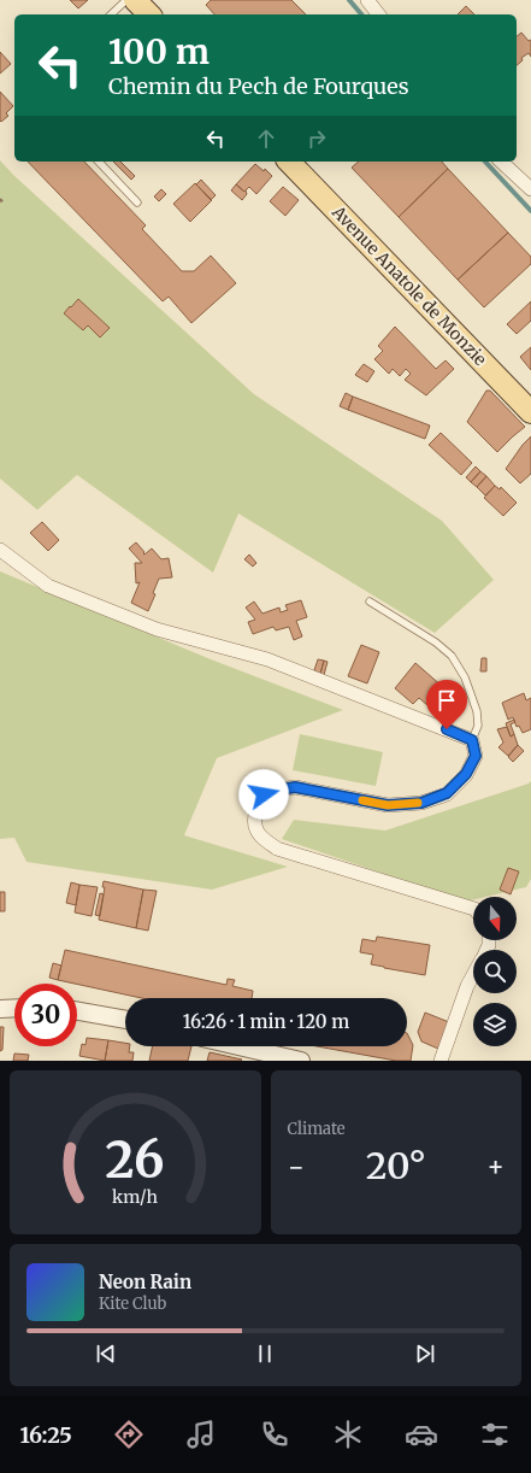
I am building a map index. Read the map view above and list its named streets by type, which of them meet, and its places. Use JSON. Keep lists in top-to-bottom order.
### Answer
{
  "streets": {
    "main road": ["Avenue Anatole de Monzie"]
  },
  "north": "bottom",
  "page": {
    "turn": ["100 m", "Chemin du Pech de Fourques"],
    "limit": "30",
    "trip": "16:26 · 1 min · 120 m",
    "tile": "Climate",
    "heat": ["−", "20°", "+"],
    "song": ["Neon Rain", "Kite Club"],
    "tabs": "16:25",
    "gauge": ["26", "km/h"]
  }
}
